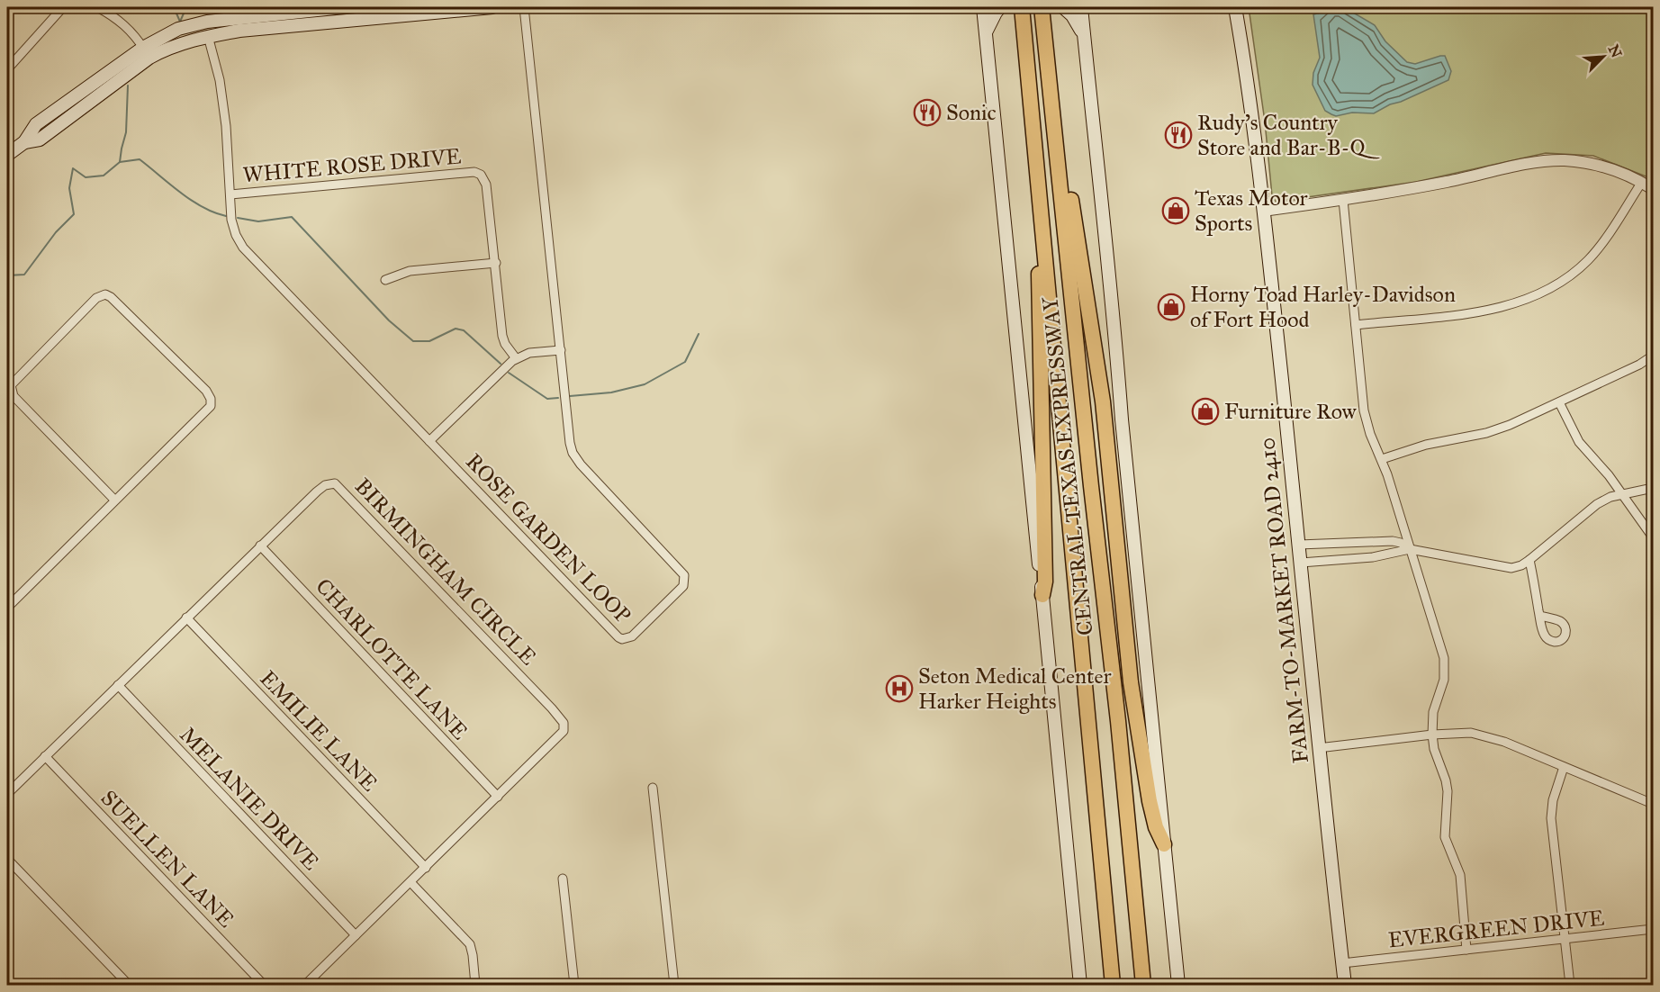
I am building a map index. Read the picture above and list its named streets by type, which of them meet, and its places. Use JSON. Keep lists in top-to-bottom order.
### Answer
{
  "streets": {
    "highway": ["CENTRAL TEXAS EXPRESSWAY"],
    "main road": ["FARM-TO-MARKET ROAD 2410"],
    "street": [
      "WHITE ROSE DRIVE",
      "ROSE GARDEN LOOP",
      "BIRMINGHAM CIRCLE",
      "CHARLOTTE LANE",
      "EMILIE LANE",
      "MELANIE DRIVE",
      "SUELLEN LANE",
      "EVERGREEN DRIVE"
    ]
  },
  "crossings": [
    ["WHITE ROSE DRIVE", "ROSE GARDEN LOOP"],
    ["BIRMINGHAM CIRCLE", "CHARLOTTE LANE"],
    ["BIRMINGHAM CIRCLE", "EMILIE LANE"],
    ["BIRMINGHAM CIRCLE", "MELANIE DRIVE"],
    ["BIRMINGHAM CIRCLE", "SUELLEN LANE"],
    ["FARM-TO-MARKET ROAD 2410", "EVERGREEN DRIVE"]
  ],
  "places": {
    "restaurant": ["Sonic", "Rudy's Country Store and Bar-B-Q"],
    "shop": ["Texas Motor Sports", "Horny Toad Harley-Davidson of Fort Hood", "Furniture Row"],
    "hospital": ["Seton Medical Center Harker Heights"]
  },
  "north": "top right"
}
